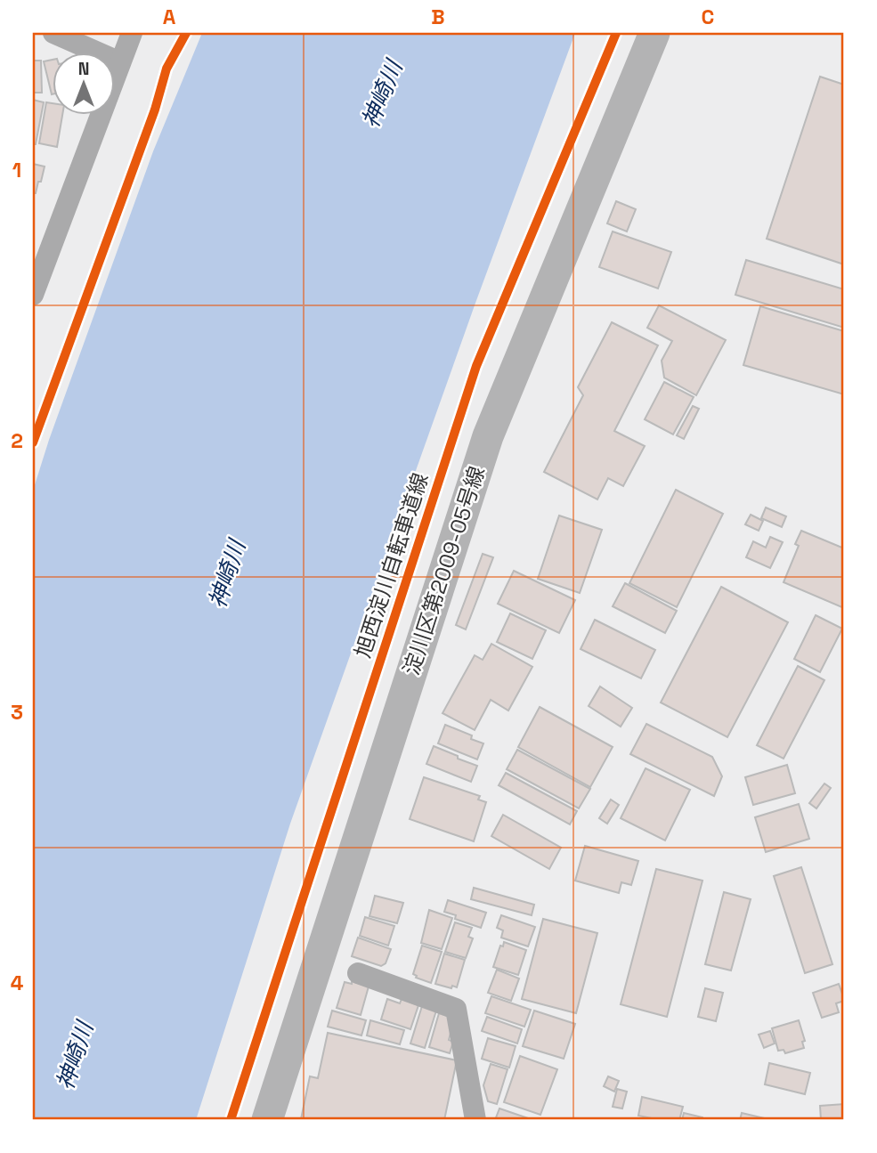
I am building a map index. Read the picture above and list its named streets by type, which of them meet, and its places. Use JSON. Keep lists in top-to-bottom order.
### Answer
{
  "streets": {
    "street": ["淀川区第2009-05号線"],
    "cycle path": ["旭西淀川自転車道線"]
  },
  "water": ["神崎川"],
  "north": "top",
  "grid": {
    "columns": ["A", "B", "C"],
    "rows": [
      "1",
      "2",
      "3",
      "4"
    ]
  }
}
